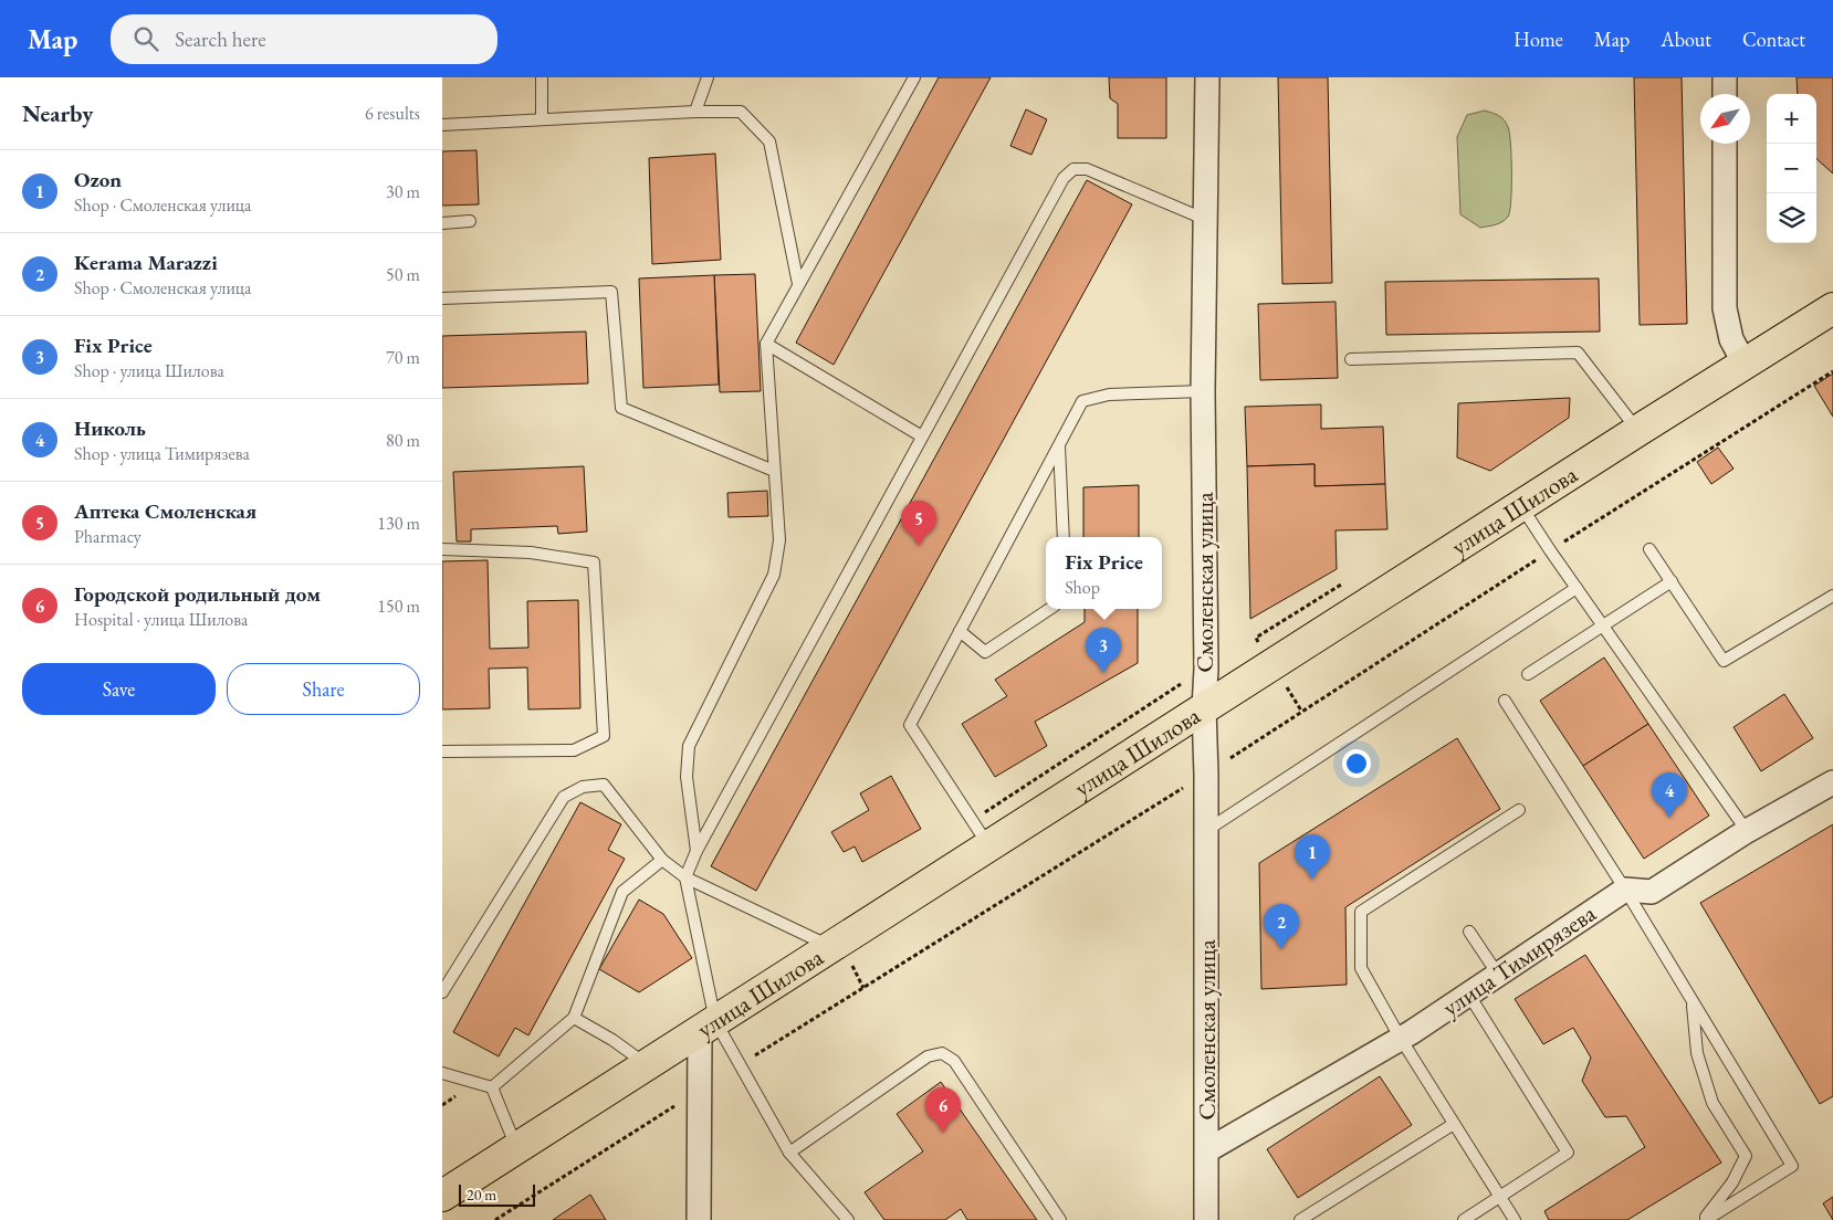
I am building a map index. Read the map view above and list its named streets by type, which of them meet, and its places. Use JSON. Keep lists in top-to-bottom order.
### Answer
{
  "streets": {
    "main road": ["улица Шилова"],
    "street": ["Смоленская улица", "улица Тимирязева"]
  },
  "crossings": [
    ["улица Шилова", "Смоленская улица"],
    ["Смоленская улица", "улица Тимирязева"]
  ],
  "scale_bar": "20 m",
  "north": "bottom left",
  "page": {
    "header": "Map",
    "search": "Search here",
    "nav": [
      "Home",
      "Map",
      "About",
      "Contact"
    ],
    "heading": ["Nearby", "6 results"],
    "map_buttons": ["+", "−"],
    "list": [
      {
        "mark": "1",
        "name": "Ozon",
        "note": "Shop · Смоленская улица",
        "value": "30 m"
      },
      {
        "mark": "2",
        "name": "Kerama Marazzi",
        "note": "Shop · Смоленская улица",
        "value": "50 m"
      },
      {
        "mark": "3",
        "name": "Fix Price",
        "note": "Shop · улица Шилова",
        "value": "70 m"
      },
      {
        "mark": "4",
        "name": "Николь",
        "note": "Shop · улица Тимирязева",
        "value": "80 m"
      },
      {
        "mark": "5",
        "name": "Аптека Смоленская",
        "note": "Pharmacy",
        "value": "130 m"
      },
      {
        "mark": "6",
        "name": "Городской родильный дом",
        "note": "Hospital · улица Шилова",
        "value": "150 m"
      }
    ],
    "pins": [
      "5",
      "3",
      "4",
      "1",
      "2",
      "6"
    ],
    "popup": ["Fix Price", "Shop"],
    "buttons": ["Save", "Share"],
    "scale": "20 m"
  }
}
